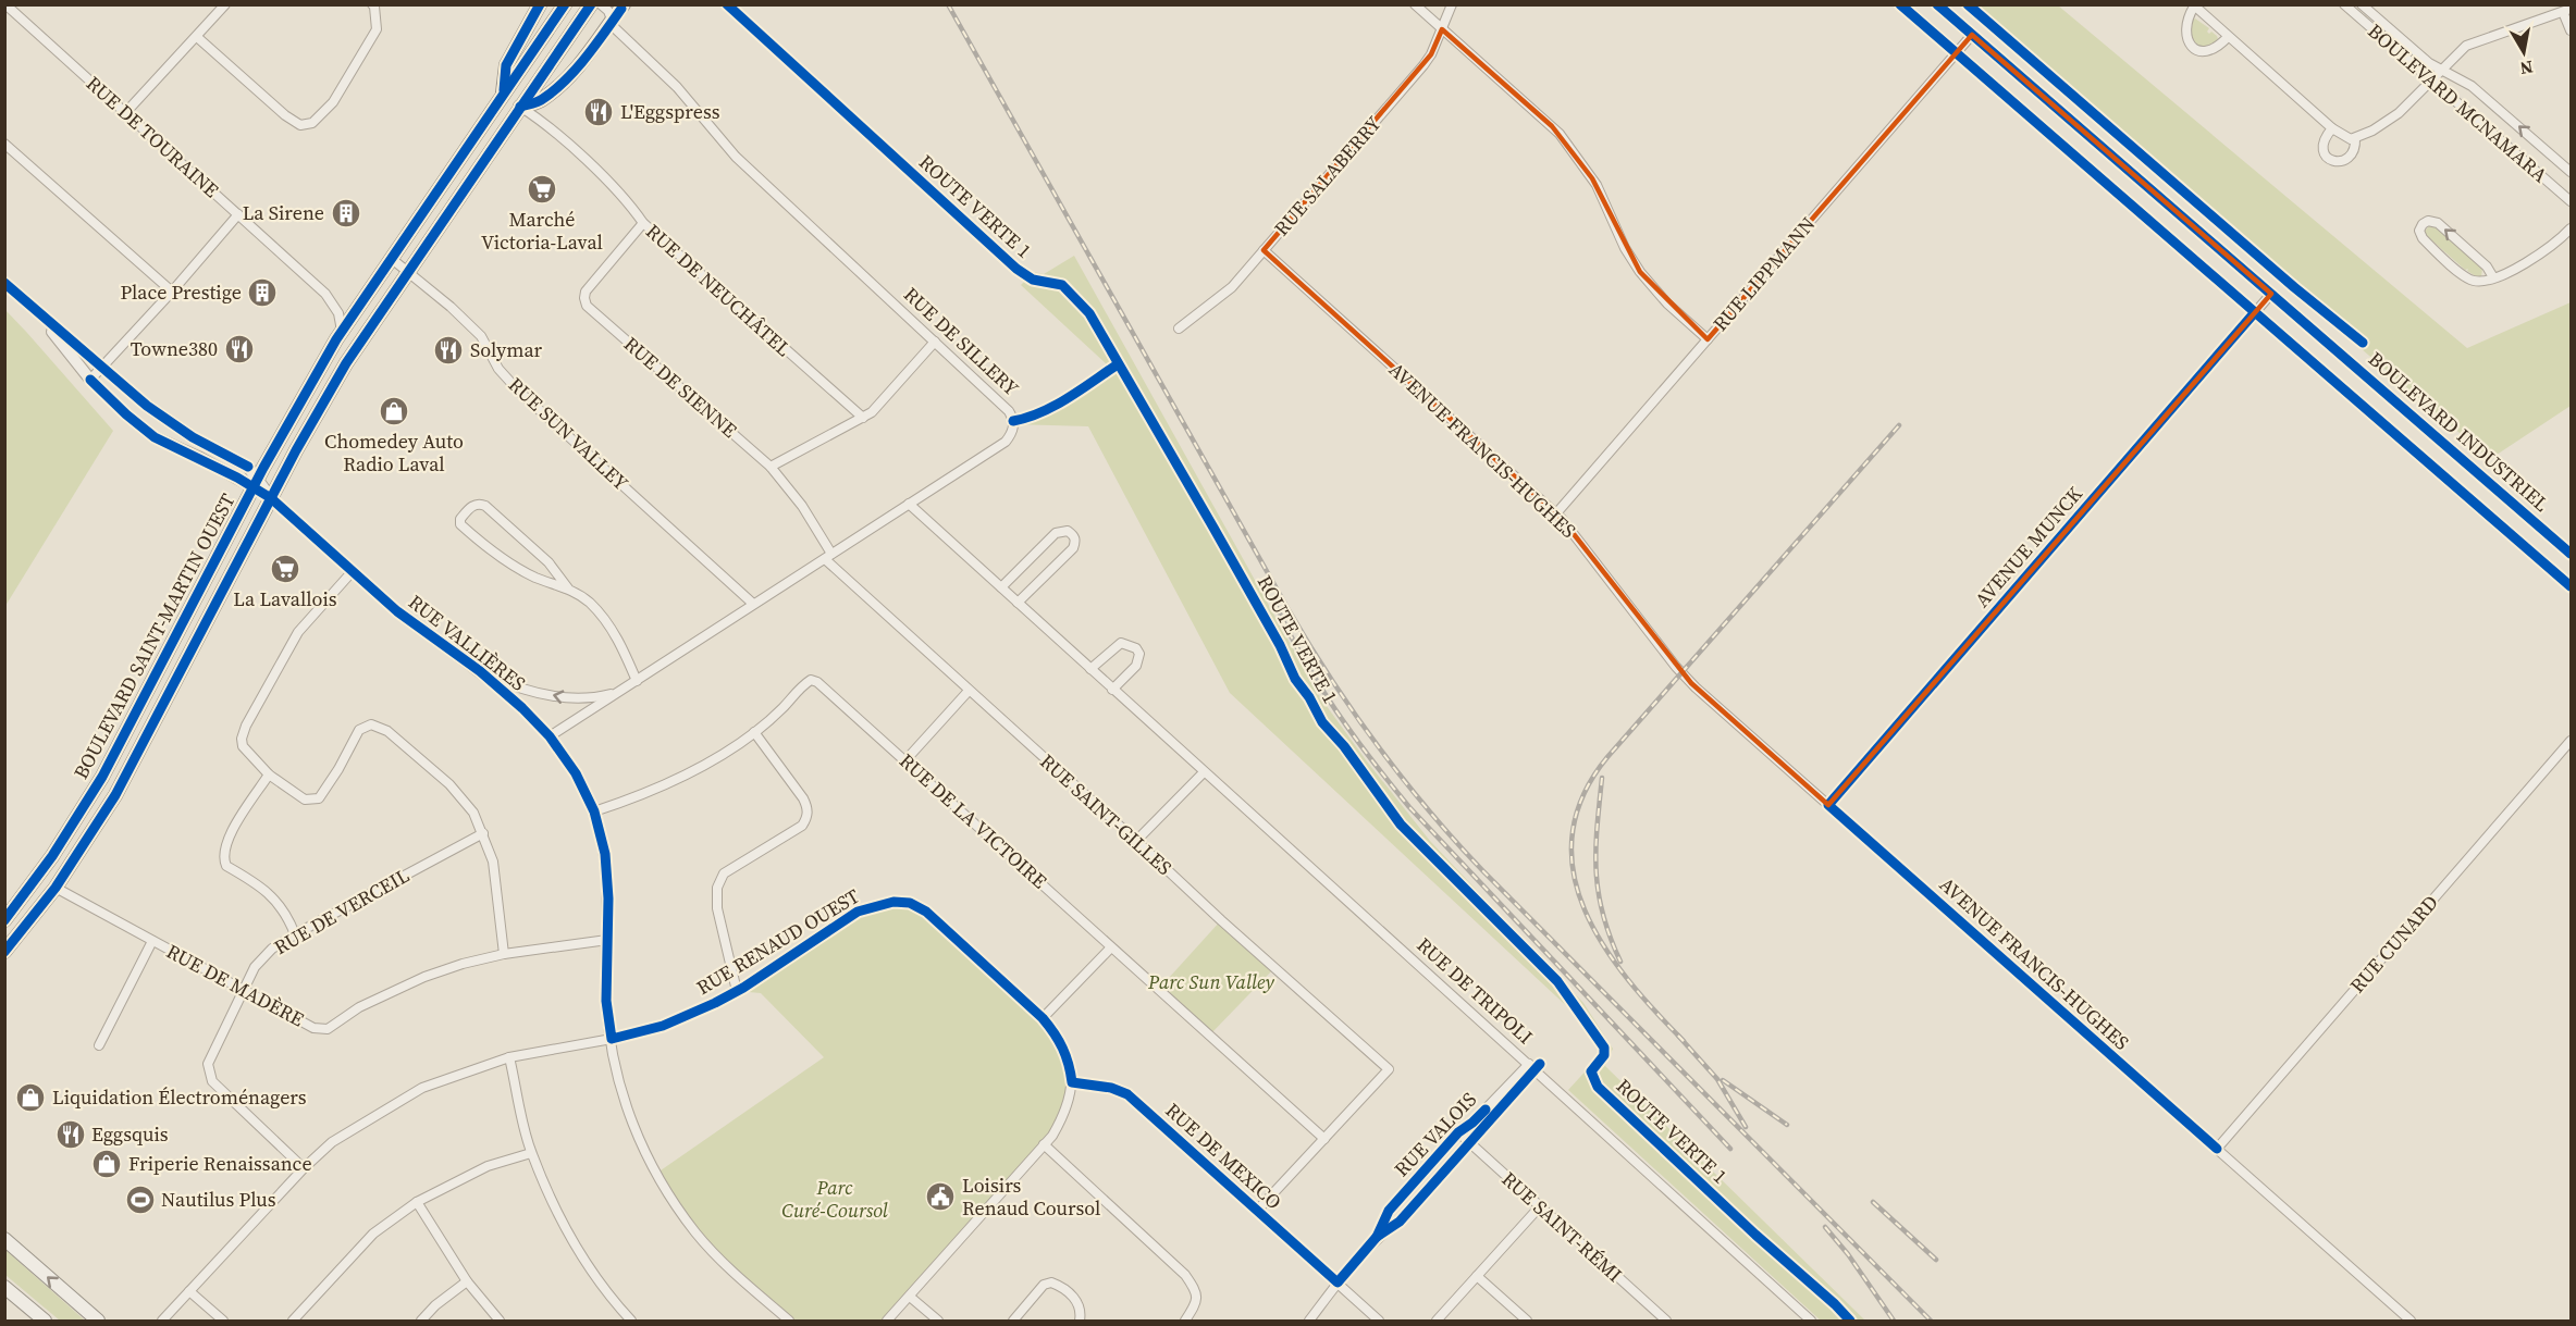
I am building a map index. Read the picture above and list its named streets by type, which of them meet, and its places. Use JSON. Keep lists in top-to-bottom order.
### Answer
{
  "streets": {
    "main road": ["BOULEVARD SAINT-MARTIN OUEST"],
    "street": [
      "BOULEVARD MCNAMARA",
      "RUE DE TOURAINE",
      "RUE SALABERRY",
      "RUE LIPPMANN",
      "RUE DE NEUCHÂTEL",
      "RUE DE SILLERY",
      "RUE DE SIENNE",
      "BOULEVARD INDUSTRIEL",
      "RUE SUN VALLEY",
      "AVENUE FRANCIS-HUGHES",
      "AVENUE MUNCK",
      "RUE VALLIÈRES",
      "RUE SAINT-GILLES",
      "RUE DE LA VICTOIRE",
      "RUE DE VERCEIL",
      "RUE RENAUD OUEST",
      "RUE CUNARD",
      "RUE DE MADÈRE",
      "RUE DE TRIPOLI",
      "RUE VALOIS",
      "RUE DE MEXICO",
      "RUE SAINT-RÉMI"
    ],
    "cycle path": ["ROUTE VERTE 1"]
  },
  "crossings": [
    ["RUE DE TOURAINE", "BOULEVARD SAINT-MARTIN OUEST"],
    ["RUE SALABERRY", "AVENUE FRANCIS-HUGHES"],
    ["RUE LIPPMANN", "BOULEVARD INDUSTRIEL"],
    ["RUE LIPPMANN", "AVENUE FRANCIS-HUGHES"],
    ["RUE DE NEUCHÂTEL", "RUE DE SIENNE"],
    ["RUE DE NEUCHÂTEL", "BOULEVARD SAINT-MARTIN OUEST"],
    ["RUE DE SILLERY", "RUE DE SIENNE"],
    ["RUE DE SILLERY", "RUE SUN VALLEY"],
    ["RUE DE SILLERY", "RUE VALLIÈRES"],
    ["RUE DE SILLERY", "RUE SAINT-GILLES"],
    ["RUE DE SILLERY", "RUE DE TRIPOLI"],
    ["RUE DE SIENNE", "RUE SAINT-GILLES"],
    ["BOULEVARD INDUSTRIEL", "AVENUE MUNCK"],
    ["RUE SUN VALLEY", "BOULEVARD SAINT-MARTIN OUEST"],
    ["AVENUE FRANCIS-HUGHES", "AVENUE MUNCK"],
    ["AVENUE FRANCIS-HUGHES", "RUE CUNARD"],
    ["BOULEVARD SAINT-MARTIN OUEST", "RUE VALLIÈRES"],
    ["BOULEVARD SAINT-MARTIN OUEST", "RUE DE MADÈRE"],
    ["RUE VALLIÈRES", "RUE DE LA VICTOIRE"],
    ["RUE VALLIÈRES", "RUE RENAUD OUEST"],
    ["RUE VALLIÈRES", "RUE DE MADÈRE"],
    ["RUE SAINT-GILLES", "RUE DE LA VICTOIRE"],
    ["RUE DE VERCEIL", "RUE RENAUD OUEST"],
    ["RUE DE VERCEIL", "RUE DE MADÈRE"],
    ["RUE DE TRIPOLI", "RUE VALOIS"],
    ["RUE VALOIS", "RUE DE MEXICO"],
    ["RUE VALOIS", "RUE SAINT-RÉMI"]
  ],
  "parks": ["Parc Sun Valley", "Parc Curé-Coursol"],
  "places": {
    "restaurant": [
      "L'Eggspress",
      "Towne380",
      "Solymar",
      "Eggsquis"
    ],
    "supermarket": ["Marché Victoria-Laval", "La Lavallois"],
    "building": ["La Sirene", "Place Prestige"],
    "shop": ["Chomedey Auto Radio Laval", "Liquidation Électroménagers", "Friperie Renaissance"],
    "public building": ["Loisirs Renaud Coursol"],
    "sports": ["Nautilus Plus"]
  },
  "north": "bottom"
}
